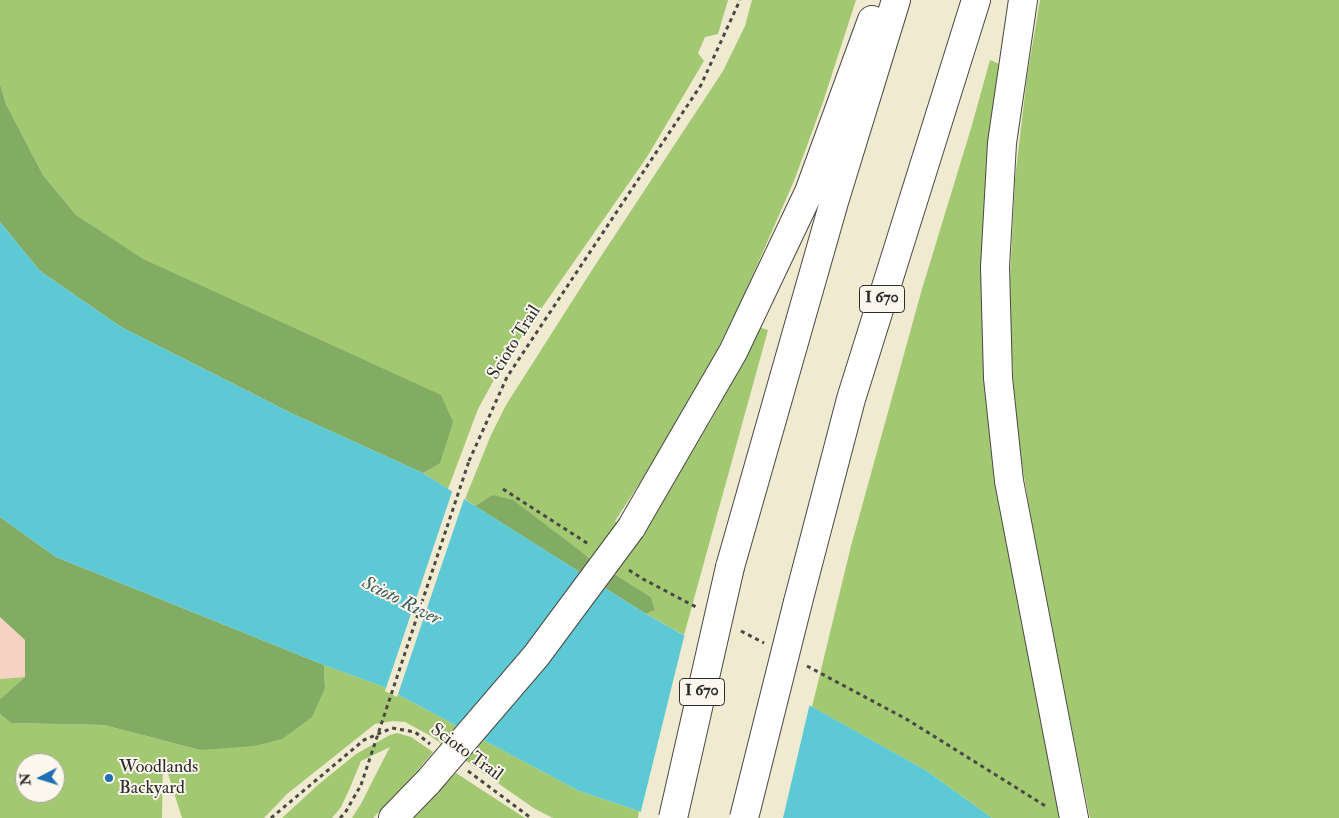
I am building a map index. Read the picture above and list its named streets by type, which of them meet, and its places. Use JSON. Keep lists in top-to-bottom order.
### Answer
{
  "streets": {
    "highway": ["I 670"],
    "path": ["Scioto Trail"]
  },
  "water": ["Scioto River"],
  "places": ["Woodlands Backyard"],
  "north": "left"
}
